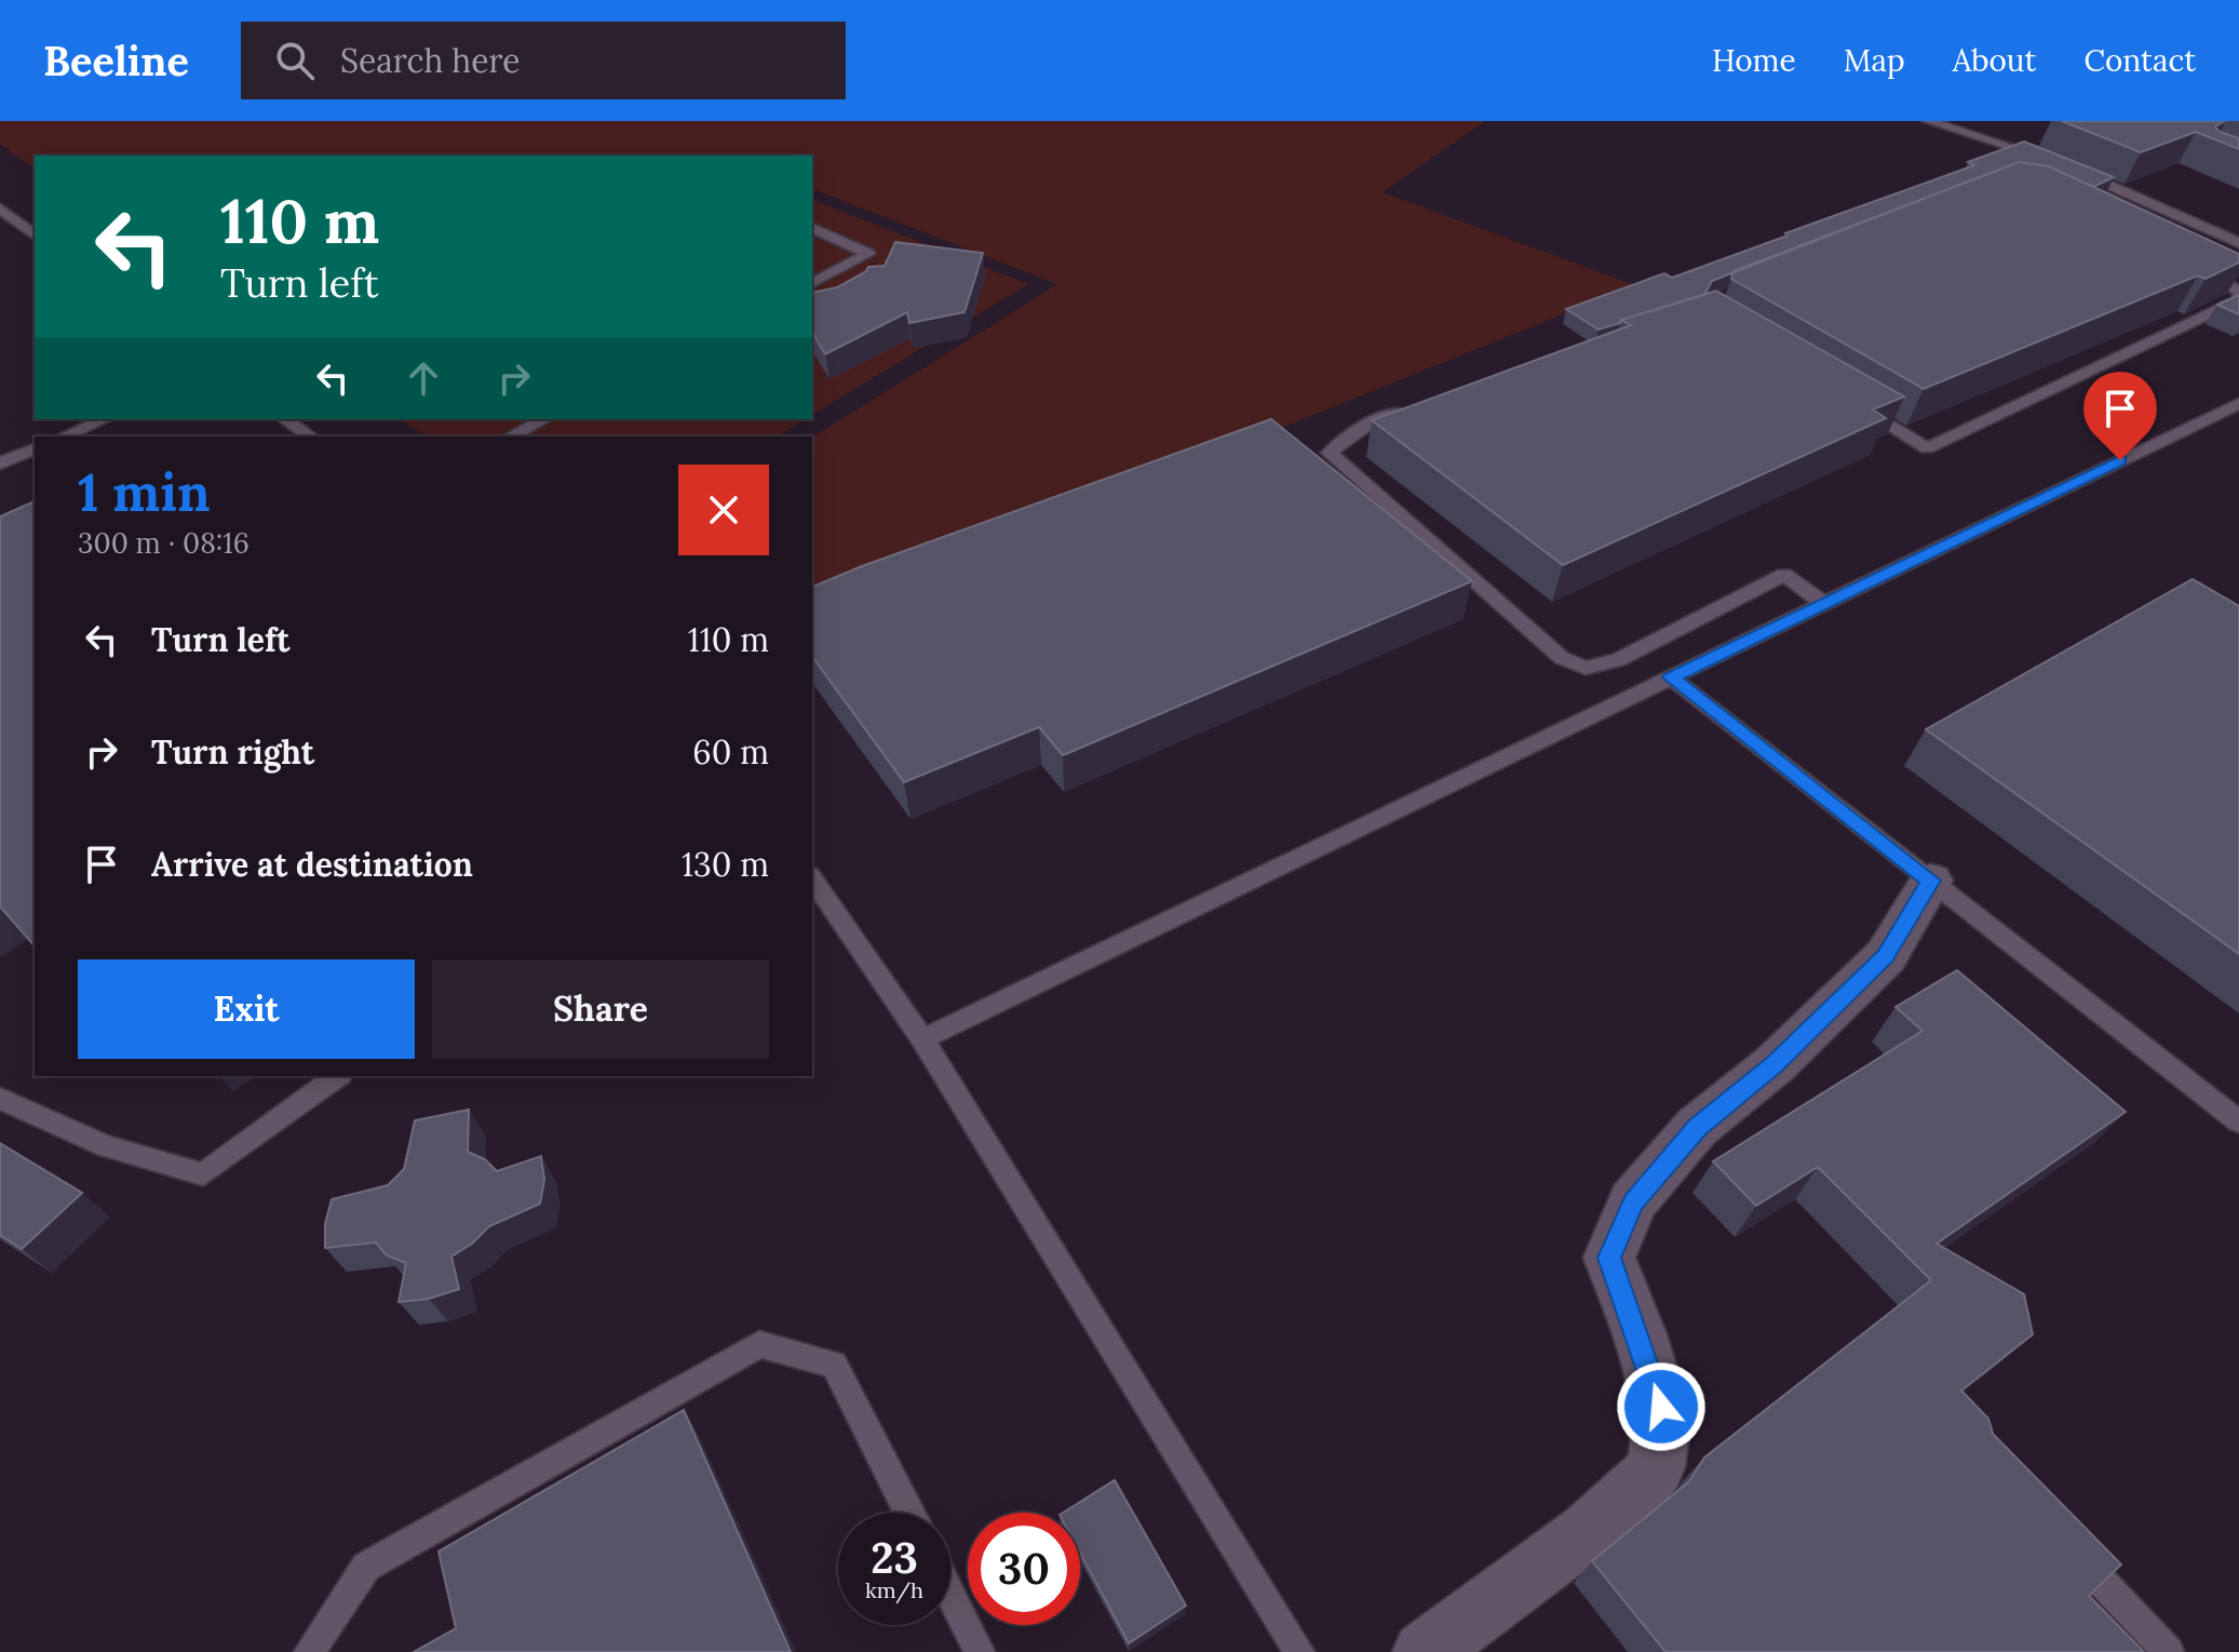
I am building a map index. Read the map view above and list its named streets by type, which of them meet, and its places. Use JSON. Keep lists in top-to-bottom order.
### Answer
{
  "page": {
    "header": "Beeline",
    "search": "Search here",
    "nav": [
      "Home",
      "Map",
      "About",
      "Contact"
    ],
    "turn": ["110 m", "Turn left"],
    "heading": ["1 min", "300 m · 08:16"],
    "list": [
      {
        "name": "Turn left",
        "value": "110 m"
      },
      {
        "name": "Turn right",
        "value": "60 m"
      },
      {
        "name": "Arrive at destination",
        "value": "130 m"
      }
    ],
    "buttons": ["Exit", "Share"],
    "speed": "23 km/h",
    "limit": "30"
  }
}
